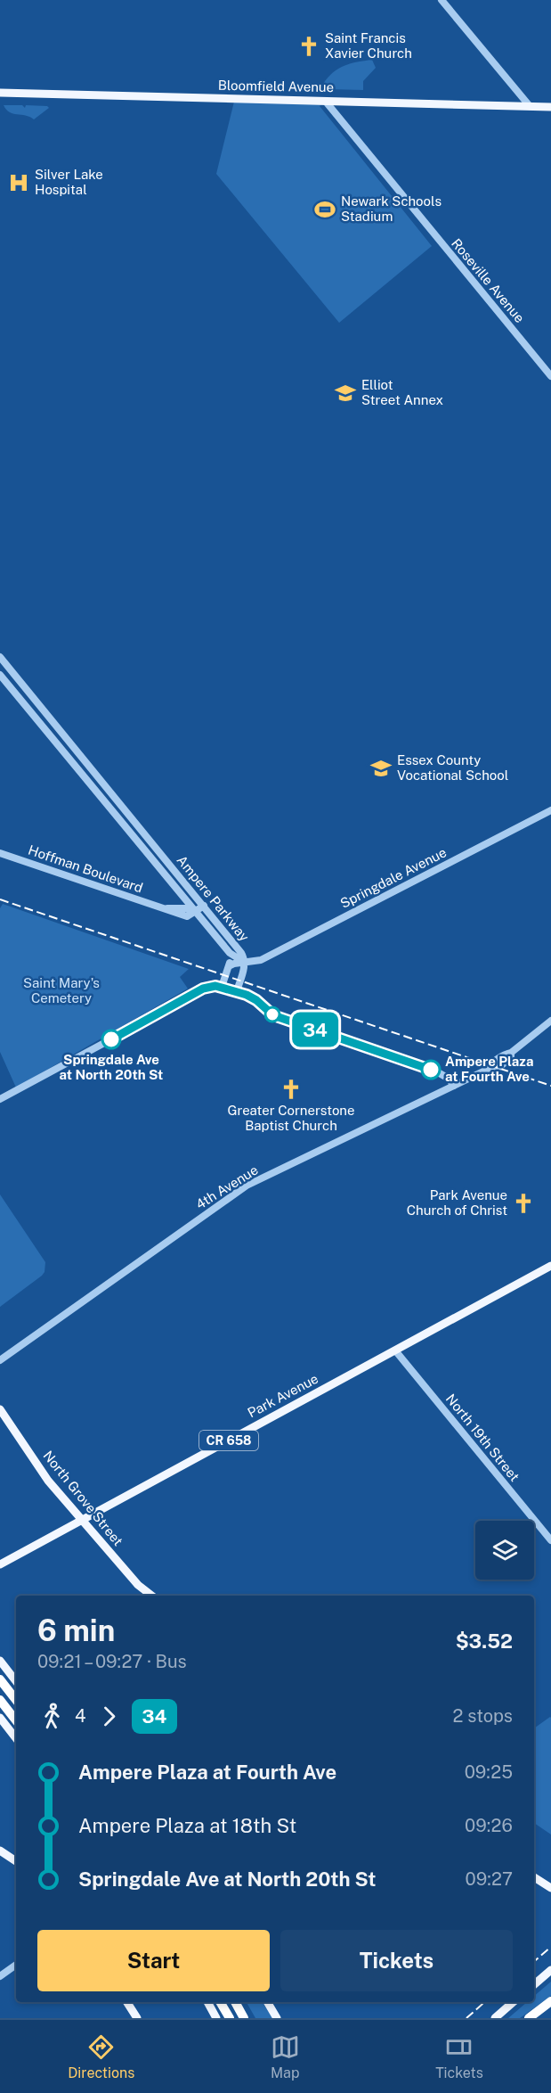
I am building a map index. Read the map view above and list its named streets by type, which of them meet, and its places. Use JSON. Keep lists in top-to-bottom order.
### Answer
{
  "streets": {
    "main road": [
      "Bloomfield Avenue",
      "Park Avenue",
      "CR 658",
      "North Grove Street"
    ],
    "street": [
      "Roseville Avenue",
      "Hoffman Boulevard",
      "Springdale Avenue",
      "Ampere Parkway",
      "4th Avenue",
      "North 19th Street"
    ]
  },
  "crossings": [
    ["Bloomfield Avenue", "Roseville Avenue"],
    ["Hoffman Boulevard", "Ampere Parkway"],
    ["Springdale Avenue", "Ampere Parkway"],
    ["Park Avenue", "North 19th Street"],
    ["Park Avenue", "North Grove Street"]
  ],
  "parks": ["Saint Mary's Cemetery"],
  "places": {
    "church": ["Saint Francis Xavier Church", "Greater Cornerstone Baptist Church", "Park Avenue Church of Christ"],
    "hospital": ["Silver Lake Hospital"],
    "sports": ["Newark Schools Stadium"],
    "school or university": ["Elliot Street Annex", "Essex County Vocational School"],
    "other": ["Springdale Ave at North 20th St", "Ampere Plaza at Fourth Ave"]
  },
  "lines": ["bus line 34"],
  "page": {
    "on_map": "34",
    "heading": ["6 min", "09:21 – 09:27 · Bus", "$3.52"],
    "legs": ["4", "34", "2 stops"],
    "list": [
      {
        "name": "Ampere Plaza at Fourth Ave",
        "value": "09:25"
      },
      {
        "name": "Ampere Plaza at 18th St",
        "value": "09:26"
      },
      {
        "name": "Springdale Ave at North 20th St",
        "value": "09:27"
      }
    ],
    "buttons": ["Start", "Tickets"],
    "tabs": ["Directions", "Map", "Tickets"]
  }
}
